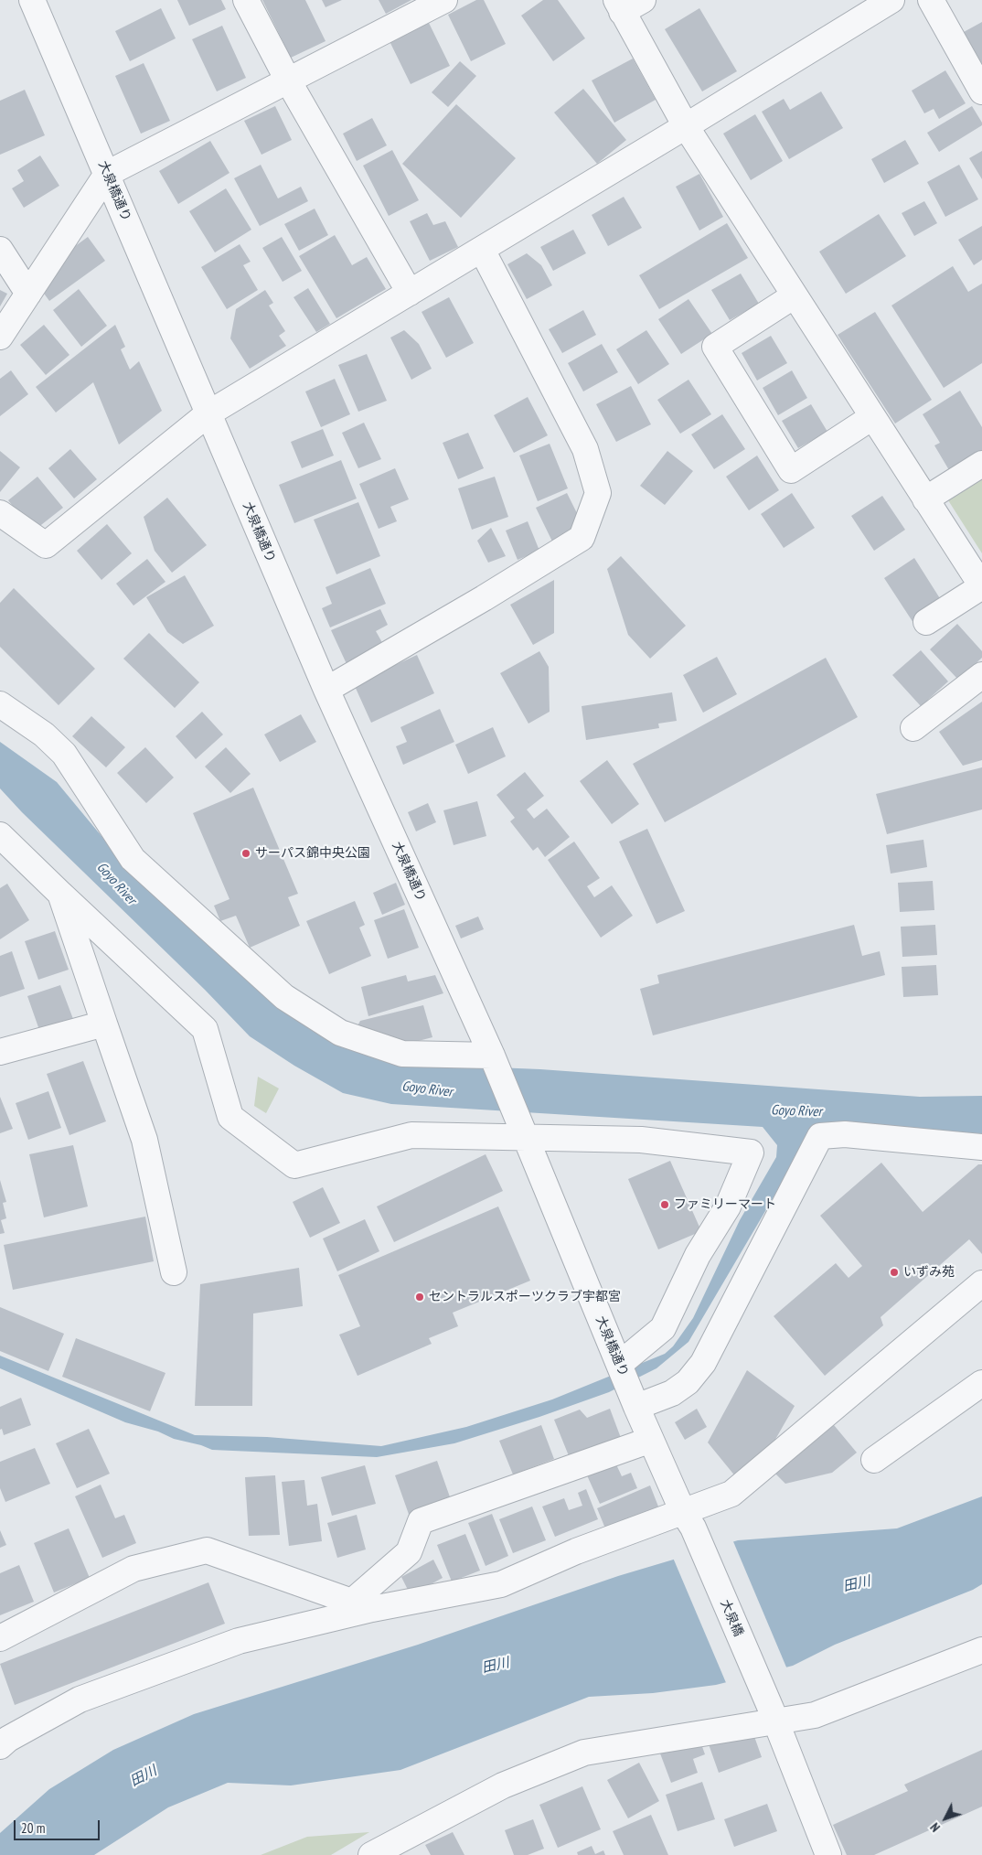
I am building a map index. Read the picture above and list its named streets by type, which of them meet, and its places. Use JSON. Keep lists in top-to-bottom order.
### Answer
{
  "streets": {
    "street": ["大泉橋通り", "大泉橋"]
  },
  "crossings": [
    ["大泉橋通り", "大泉橋"]
  ],
  "water": ["Goyo River", "田川"],
  "places": [
    "サーパス錦中央公園",
    "ファミリーマート",
    "いずみ苑",
    "セントラルスポーツクラブ宇都宮"
  ],
  "scale_bar": "20 m",
  "north": "bottom left"
}
